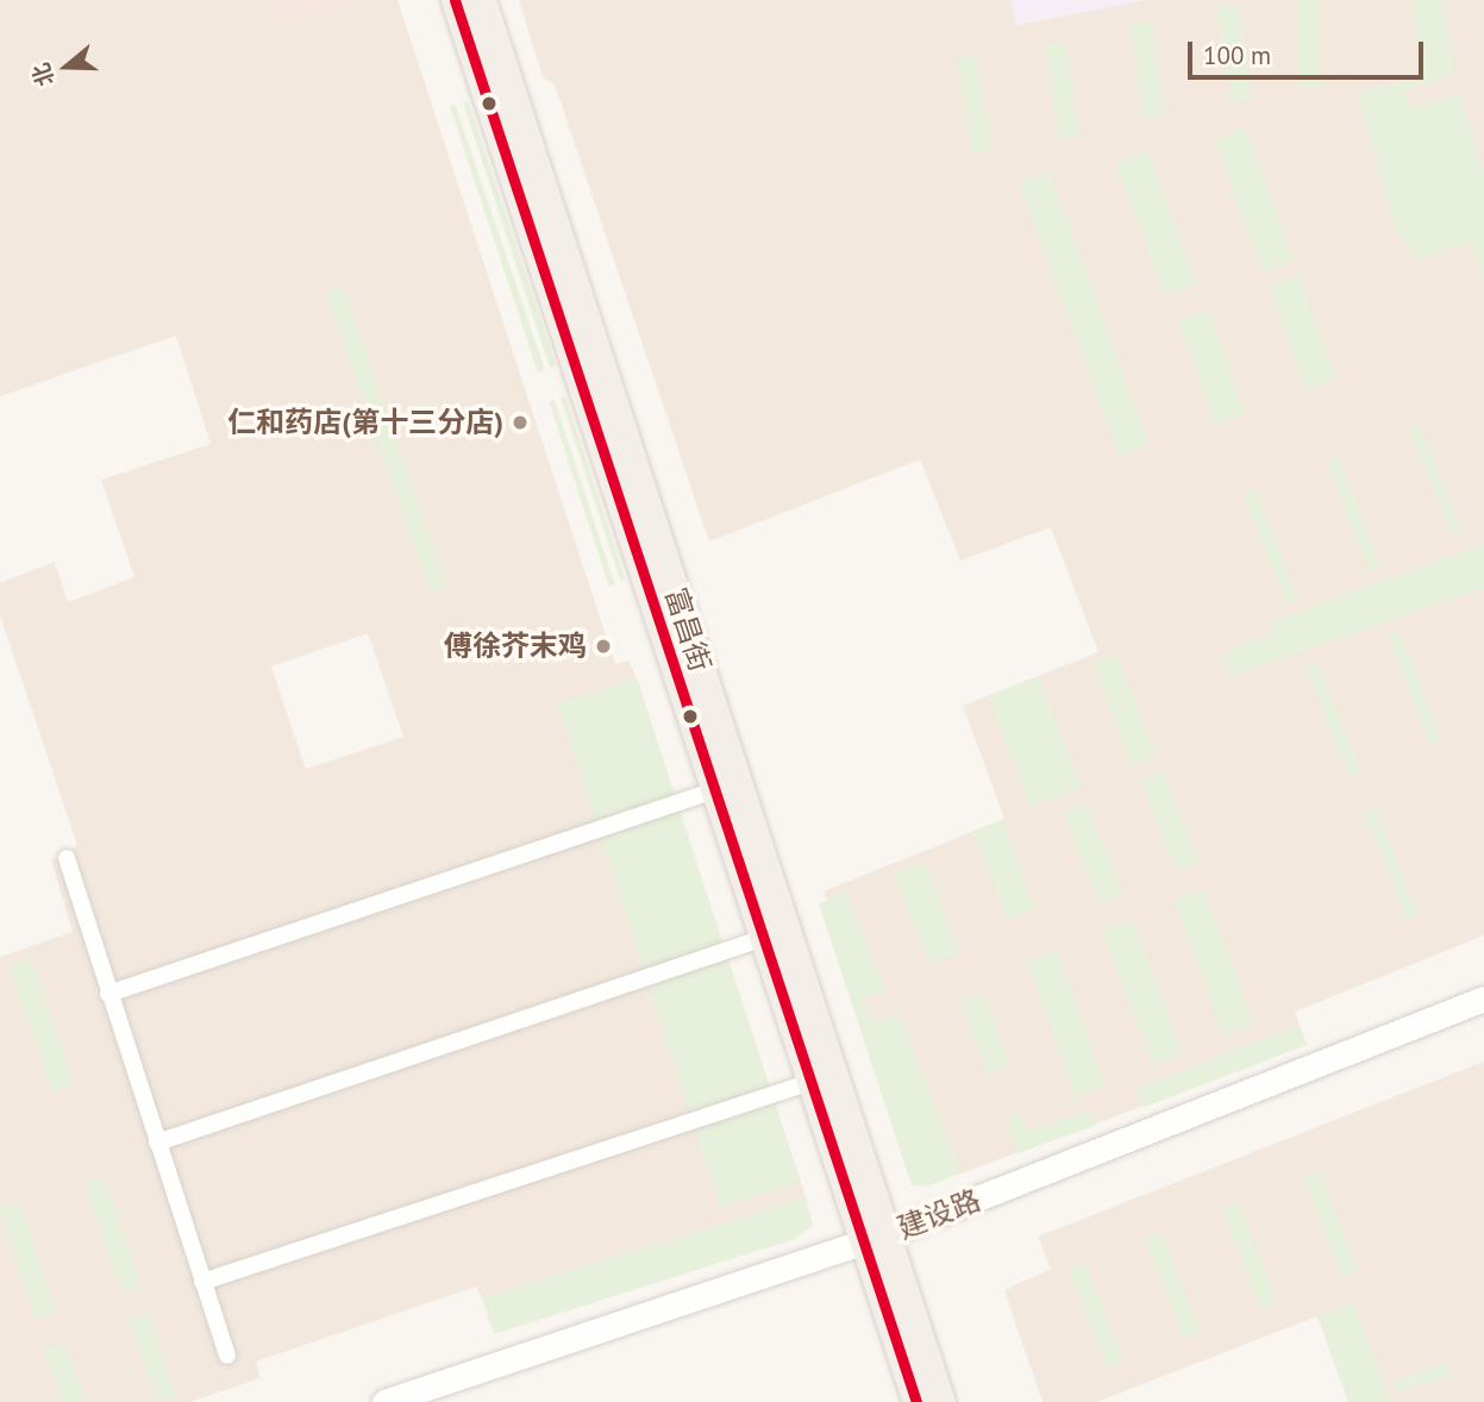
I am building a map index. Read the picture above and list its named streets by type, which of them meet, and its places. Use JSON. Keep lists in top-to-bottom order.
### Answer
{
  "streets": {
    "main road": ["富昌街"],
    "street": ["建设路"]
  },
  "crossings": [
    ["富昌街", "建设路"]
  ],
  "places": ["仁和药店(第十三分店)", "傅徐芥末鸡"],
  "scale_bar": "100 m",
  "north": "left"
}
